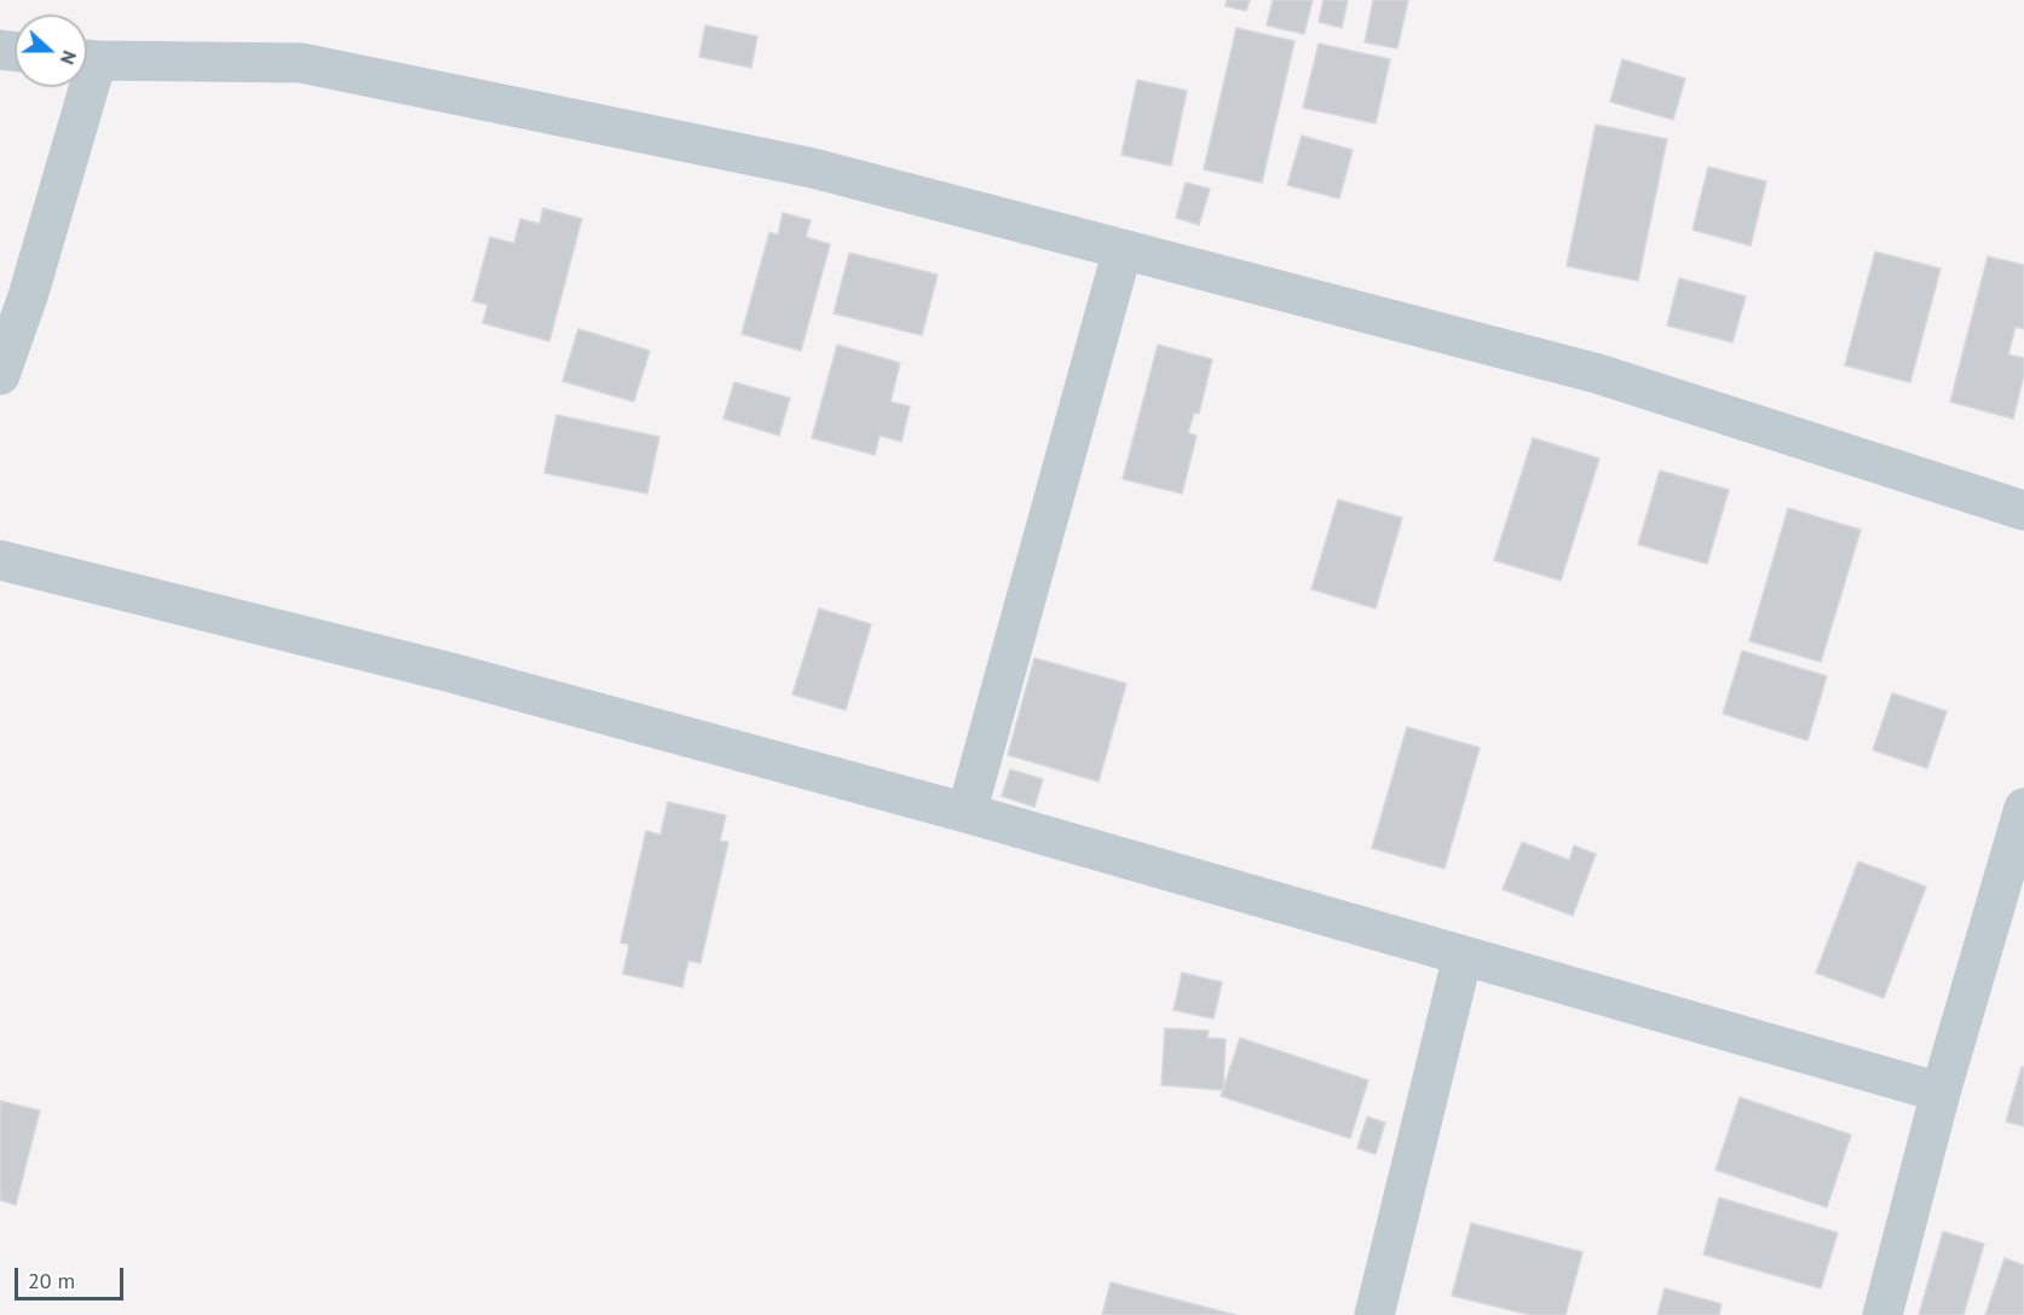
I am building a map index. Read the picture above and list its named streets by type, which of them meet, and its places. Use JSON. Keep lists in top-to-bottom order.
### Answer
{
  "scale_bar": "20 m",
  "north": "right"
}
